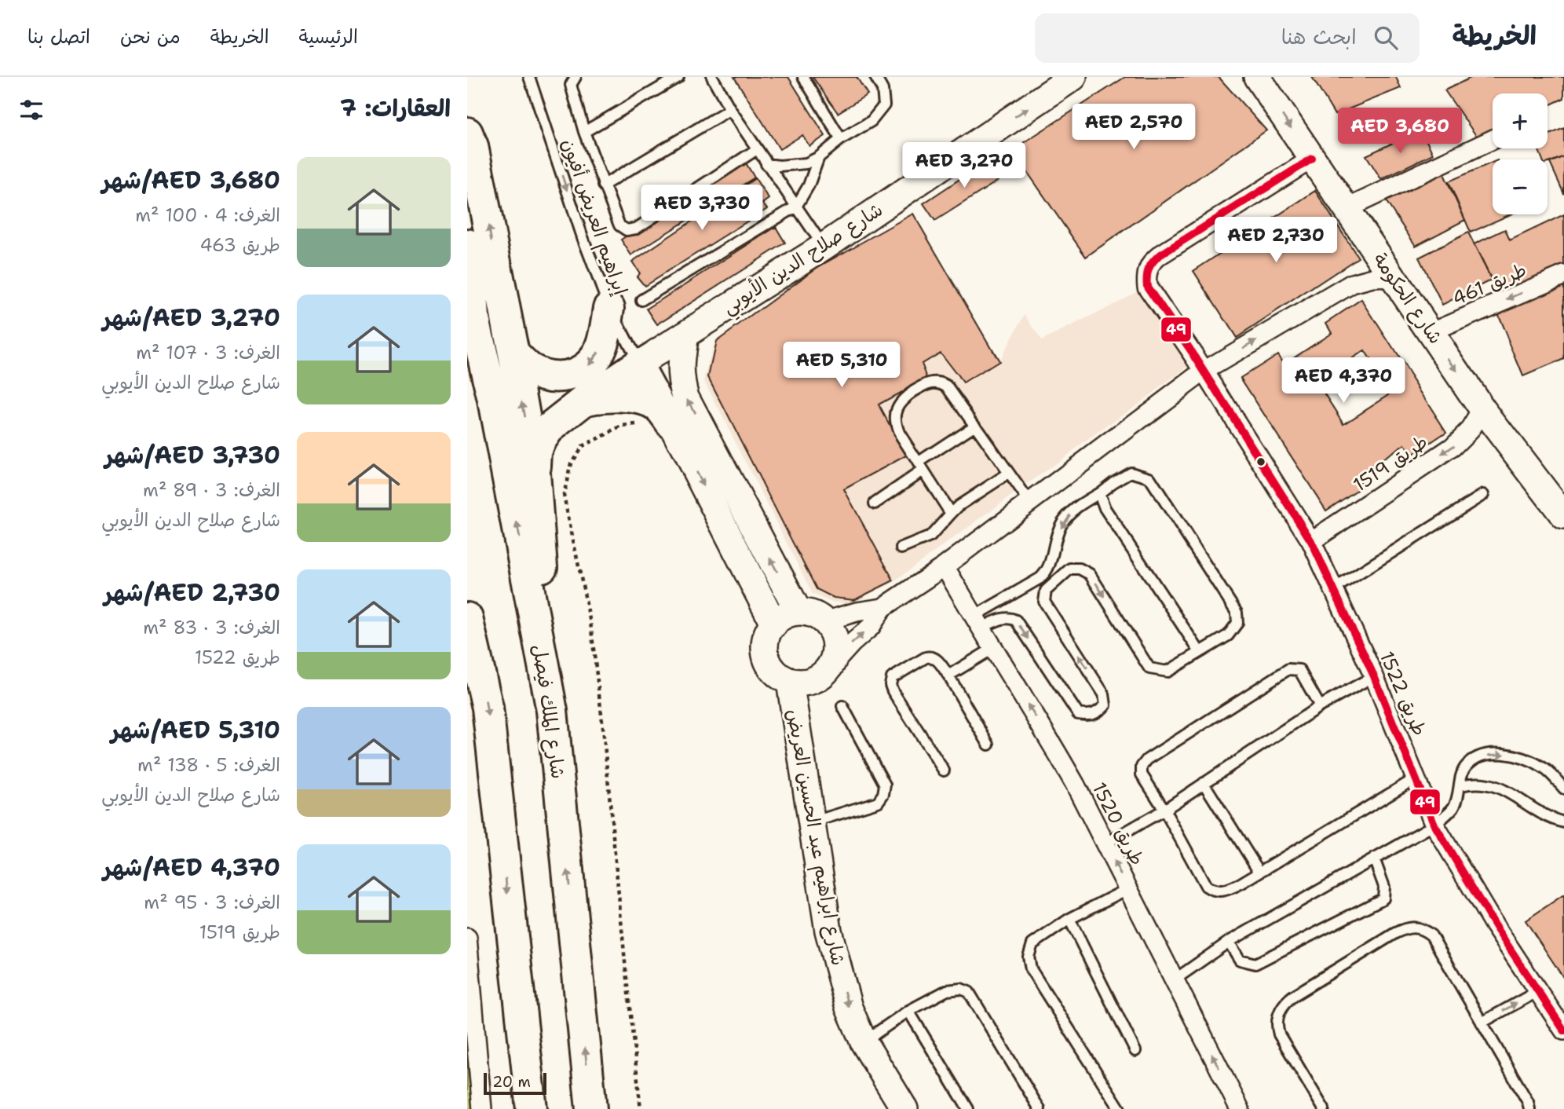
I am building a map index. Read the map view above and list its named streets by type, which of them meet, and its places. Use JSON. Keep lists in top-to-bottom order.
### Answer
{
  "streets": {
    "highway": ["شارع الملك فيصل"],
    "street": [
      "شارع صلاح الدين الأيوبي",
      "طريق 461",
      "شارع الحكومة",
      "طريق 1519",
      "طريق 1522",
      "طريق 1520",
      "شارع ابراهيم عبد الحسين العريض"
    ],
    "lane": ["إبراهيم العريض أفيون"]
  },
  "crossings": [
    ["إبراهيم العريض أفيون", "شارع صلاح الدين الأيوبي"],
    ["طريق 461", "شارع الحكومة"],
    ["شارع الحكومة", "طريق 1519"],
    ["شارع الحكومة", "طريق 1522"],
    ["طريق 1519", "طريق 1522"]
  ],
  "one_way": [
    "شارع صلاح الدين الأيوبي",
    "شارع الحكومة",
    "طريق 1519",
    "طريق 1520",
    "شارع ابراهيم عبد الحسين العريض"
  ],
  "lines": ["transit line 49"],
  "scale_bar": "20 m",
  "page": {
    "header": "الخريطة",
    "search": "ابحث هنا",
    "nav": [
      "الرئيسية",
      "الخريطة",
      "من نحن",
      "اتصل بنا"
    ],
    "heading": "العقارات: 7",
    "map_buttons": ["+", "−"],
    "price": [
      "AED 2,570",
      "AED 3,680",
      "AED 3,270",
      "AED 3,730",
      "AED 2,730",
      "AED 5,310",
      "AED 4,370"
    ],
    "list": [
      {
        "name": "AED 3,680/شهر",
        "note": "الغرف: 4 · 100 m² · طريق 463"
      },
      {
        "name": "AED 3,270/شهر",
        "note": "الغرف: 3 · 107 m² · شارع صلاح الدين الأيوبي"
      },
      {
        "name": "AED 3,730/شهر",
        "note": "الغرف: 3 · 89 m² · شارع صلاح الدين الأيوبي"
      },
      {
        "name": "AED 2,730/شهر",
        "note": "الغرف: 3 · 83 m² · طريق 1522"
      },
      {
        "name": "AED 5,310/شهر",
        "note": "الغرف: 5 · 138 m² · شارع صلاح الدين الأيوبي"
      },
      {
        "name": "AED 4,370/شهر",
        "note": "الغرف: 3 · 95 m² · طريق 1519"
      }
    ],
    "scale": "20 m"
  }
}
